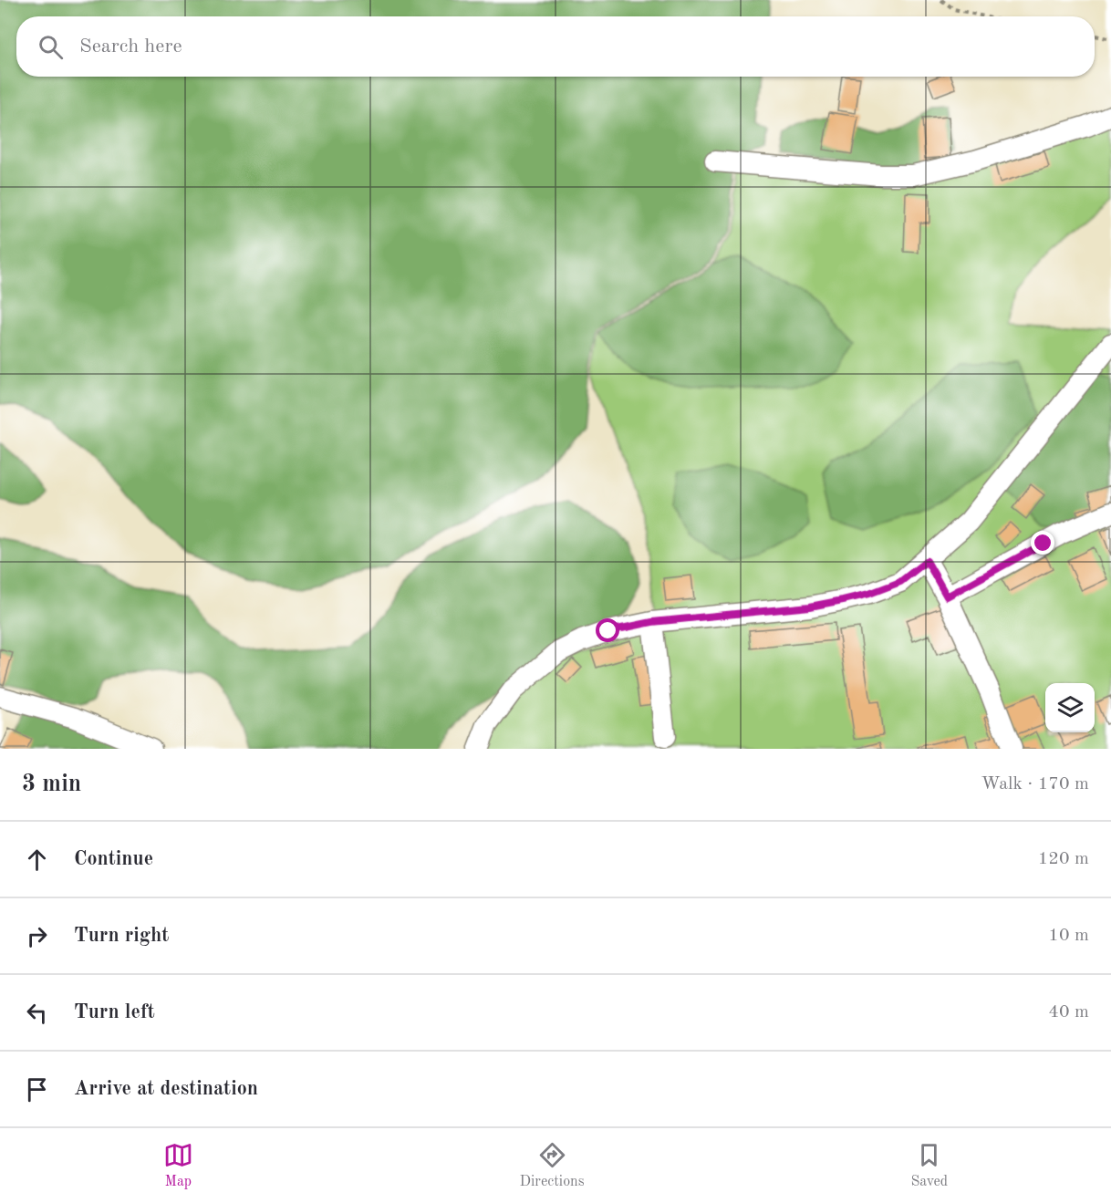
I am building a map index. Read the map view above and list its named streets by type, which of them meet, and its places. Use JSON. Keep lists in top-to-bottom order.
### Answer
{
  "page": {
    "search": "Search here",
    "heading": ["3 min", "Walk · 170 m"],
    "list": [
      ["Continue", "120 m"],
      ["Turn right", "10 m"],
      ["Turn left", "40 m"],
      "Arrive at destination"
    ],
    "nav": ["Map", "Directions", "Saved"]
  }
}
